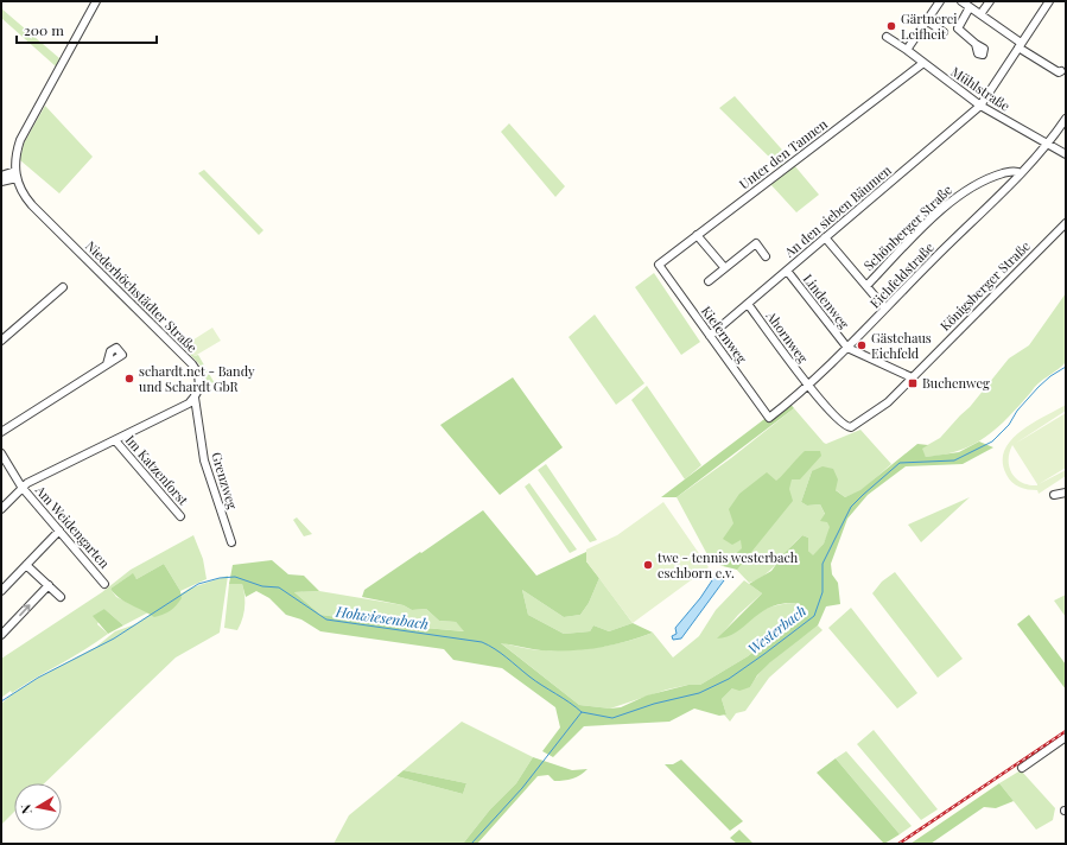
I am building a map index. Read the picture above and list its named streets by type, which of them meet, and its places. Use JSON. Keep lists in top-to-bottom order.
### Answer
{
  "streets": {
    "street": [
      "Mühlstraße",
      "Unter den Tannen",
      "An den sieben Bäumen",
      "Schönberger Straße",
      "Eichfeldstraße",
      "Königsberger Straße",
      "Niederhöchstädter Straße",
      "Lindenweg",
      "Kiefernweg",
      "Ahornweg",
      "Im Katzenforst",
      "Grenzweg",
      "Am Weidengarten"
    ]
  },
  "crossings": [
    ["Mühlstraße", "Unter den Tannen"],
    ["Mühlstraße", "An den sieben Bäumen"],
    ["Mühlstraße", "Eichfeldstraße"],
    ["Unter den Tannen", "Kiefernweg"],
    ["An den sieben Bäumen", "Lindenweg"],
    ["An den sieben Bäumen", "Kiefernweg"],
    ["An den sieben Bäumen", "Ahornweg"],
    ["Schönberger Straße", "Eichfeldstraße"],
    ["Eichfeldstraße", "Lindenweg"],
    ["Eichfeldstraße", "Kiefernweg"],
    ["Eichfeldstraße", "Ahornweg"],
    ["Königsberger Straße", "Ahornweg"],
    ["Niederhöchstädter Straße", "Grenzweg"]
  ],
  "water": ["Hohwiesenbach", "Westerbach"],
  "places": {
    "other": [
      "Gärtnerei Leifheit",
      "Gästehaus Eichfeld",
      "schardt.net - Bandy und Schardt GbR",
      "twe - tennis westerbach eschborn e.v."
    ],
    "transit": ["Buchenweg"]
  },
  "scale_bar": "200 m",
  "north": "left"
}
